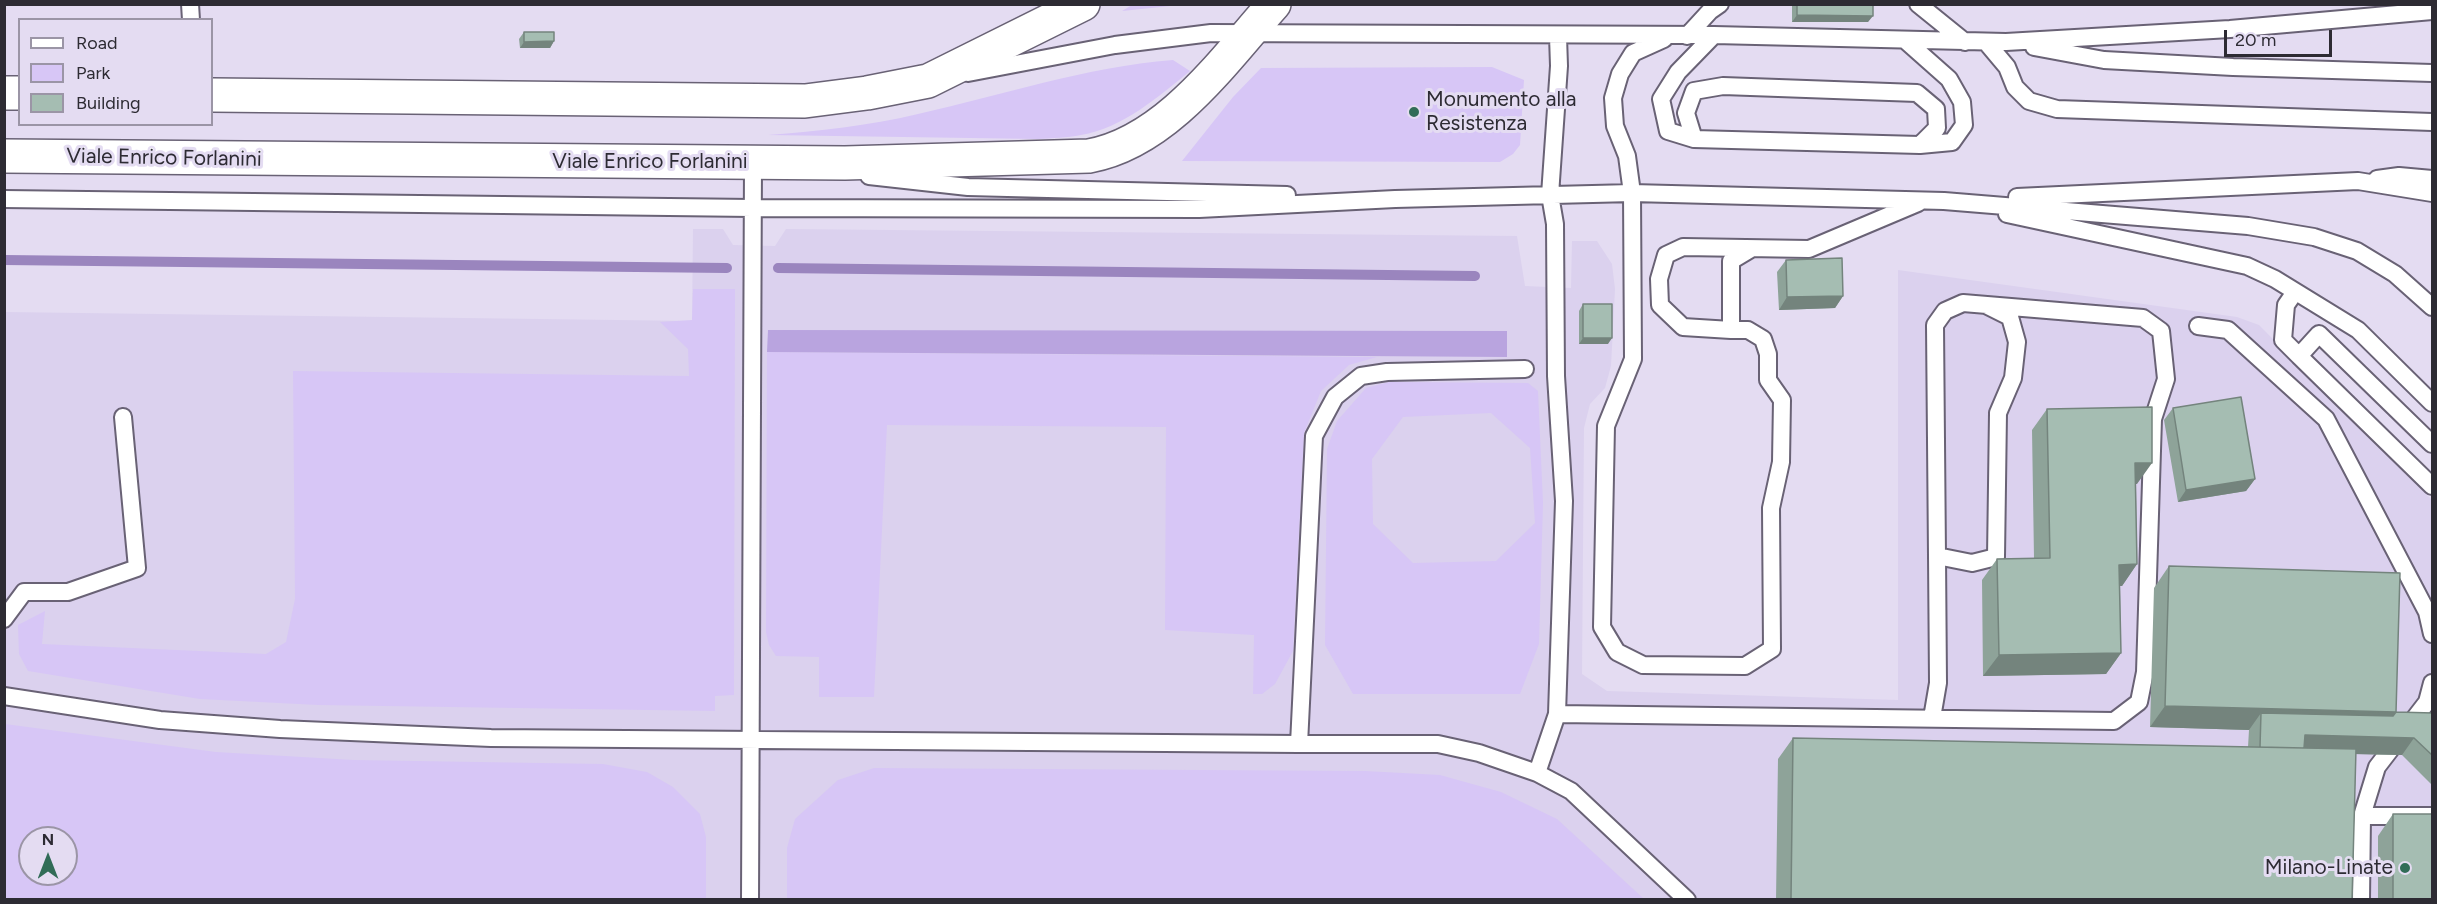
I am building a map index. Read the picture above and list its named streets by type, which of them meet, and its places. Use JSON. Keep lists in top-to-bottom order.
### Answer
{
  "streets": {
    "main road": ["Viale Enrico Forlanini"]
  },
  "places": ["Monumento alla Resistenza", "Milano-Linate"],
  "legend": ["Road", "Park", "Building"],
  "scale_bar": "20 m",
  "north": "top"
}
